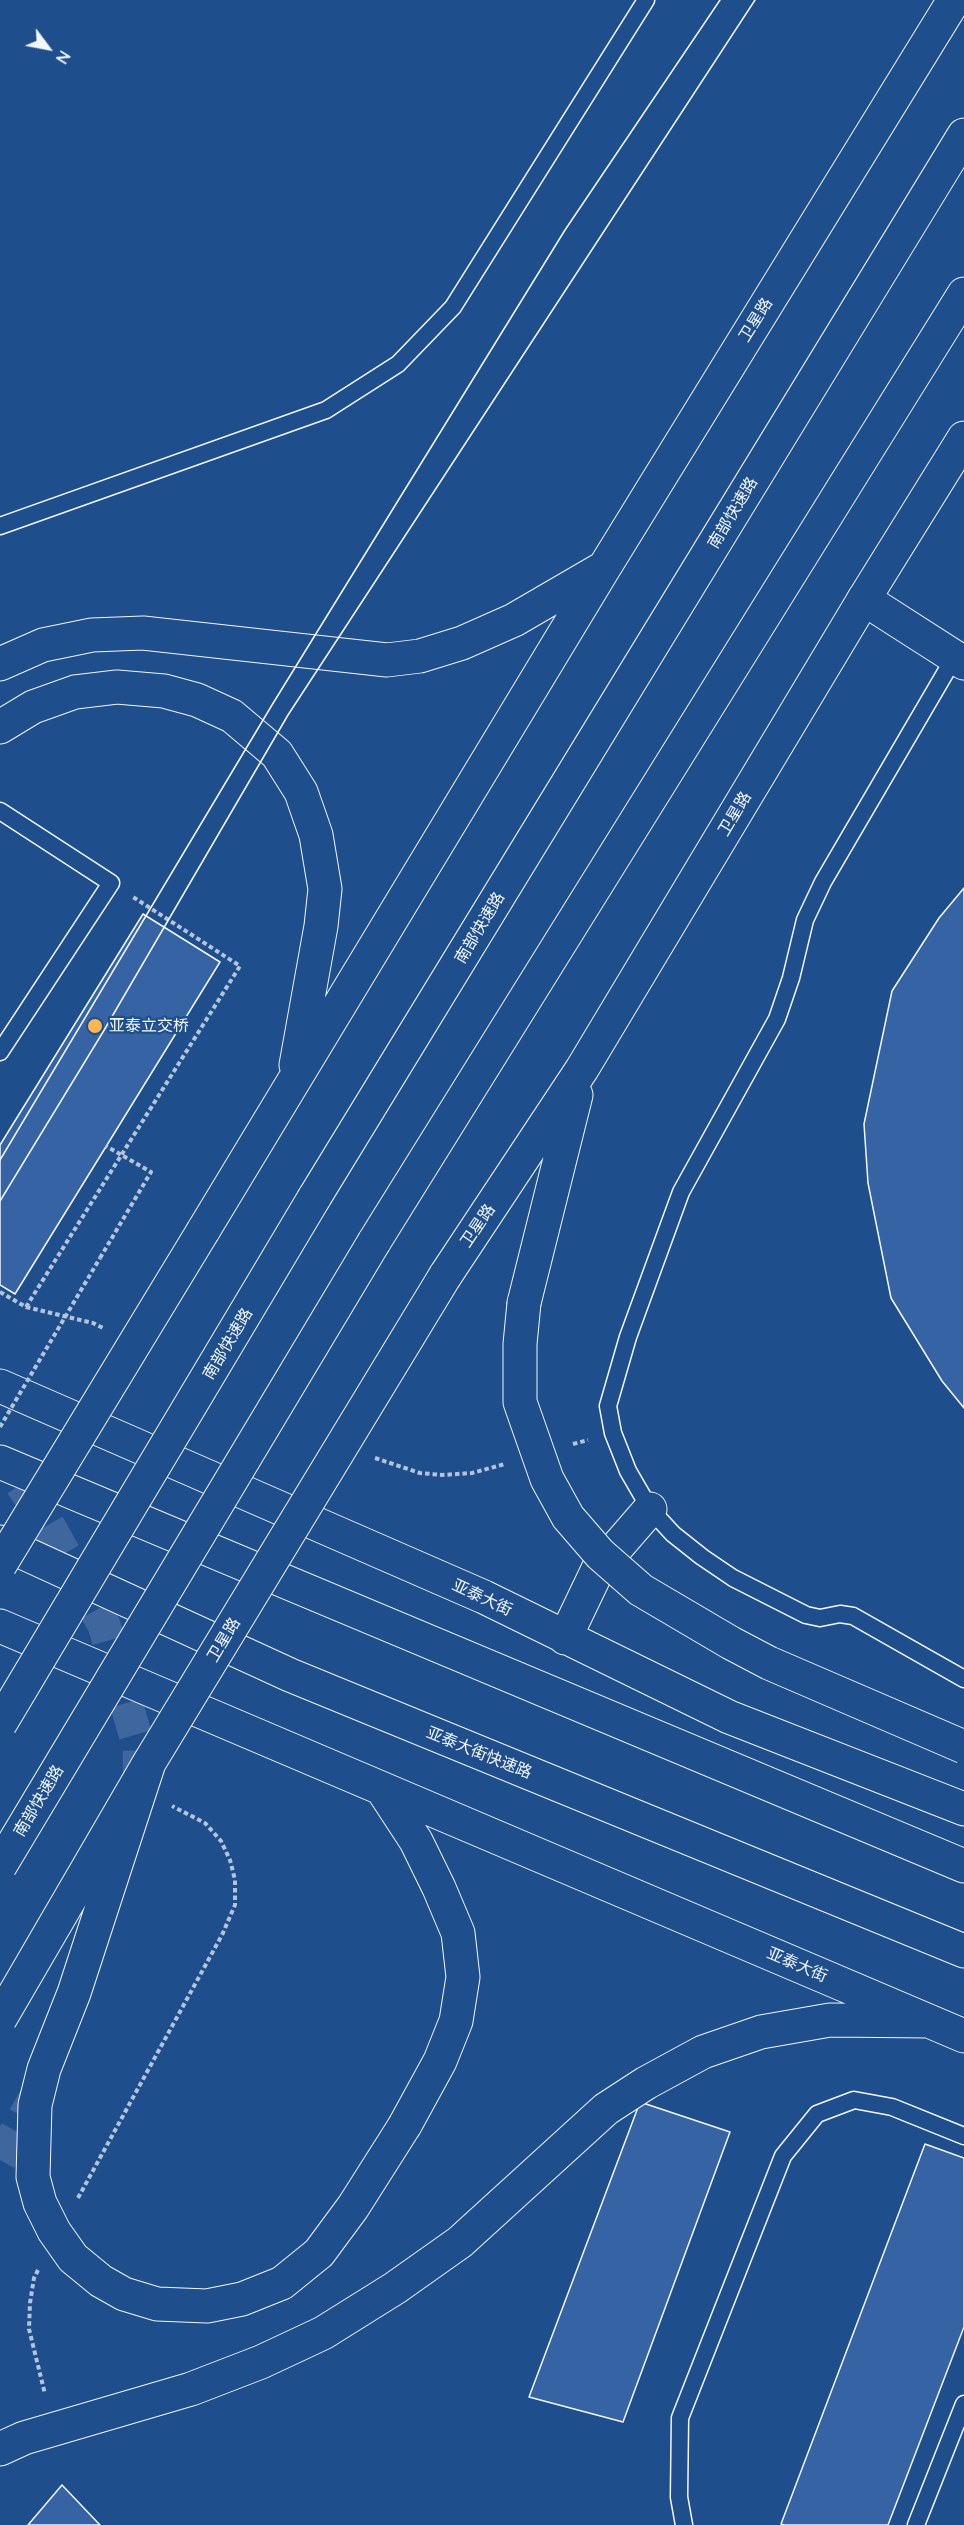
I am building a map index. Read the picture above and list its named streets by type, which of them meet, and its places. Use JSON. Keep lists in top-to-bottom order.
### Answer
{
  "streets": {
    "main road": [
      "卫星路",
      "南部快速路",
      "亚泰大街",
      "亚泰大街快速路"
    ]
  },
  "places": ["亚泰立交桥"],
  "north": "bottom right"
}
